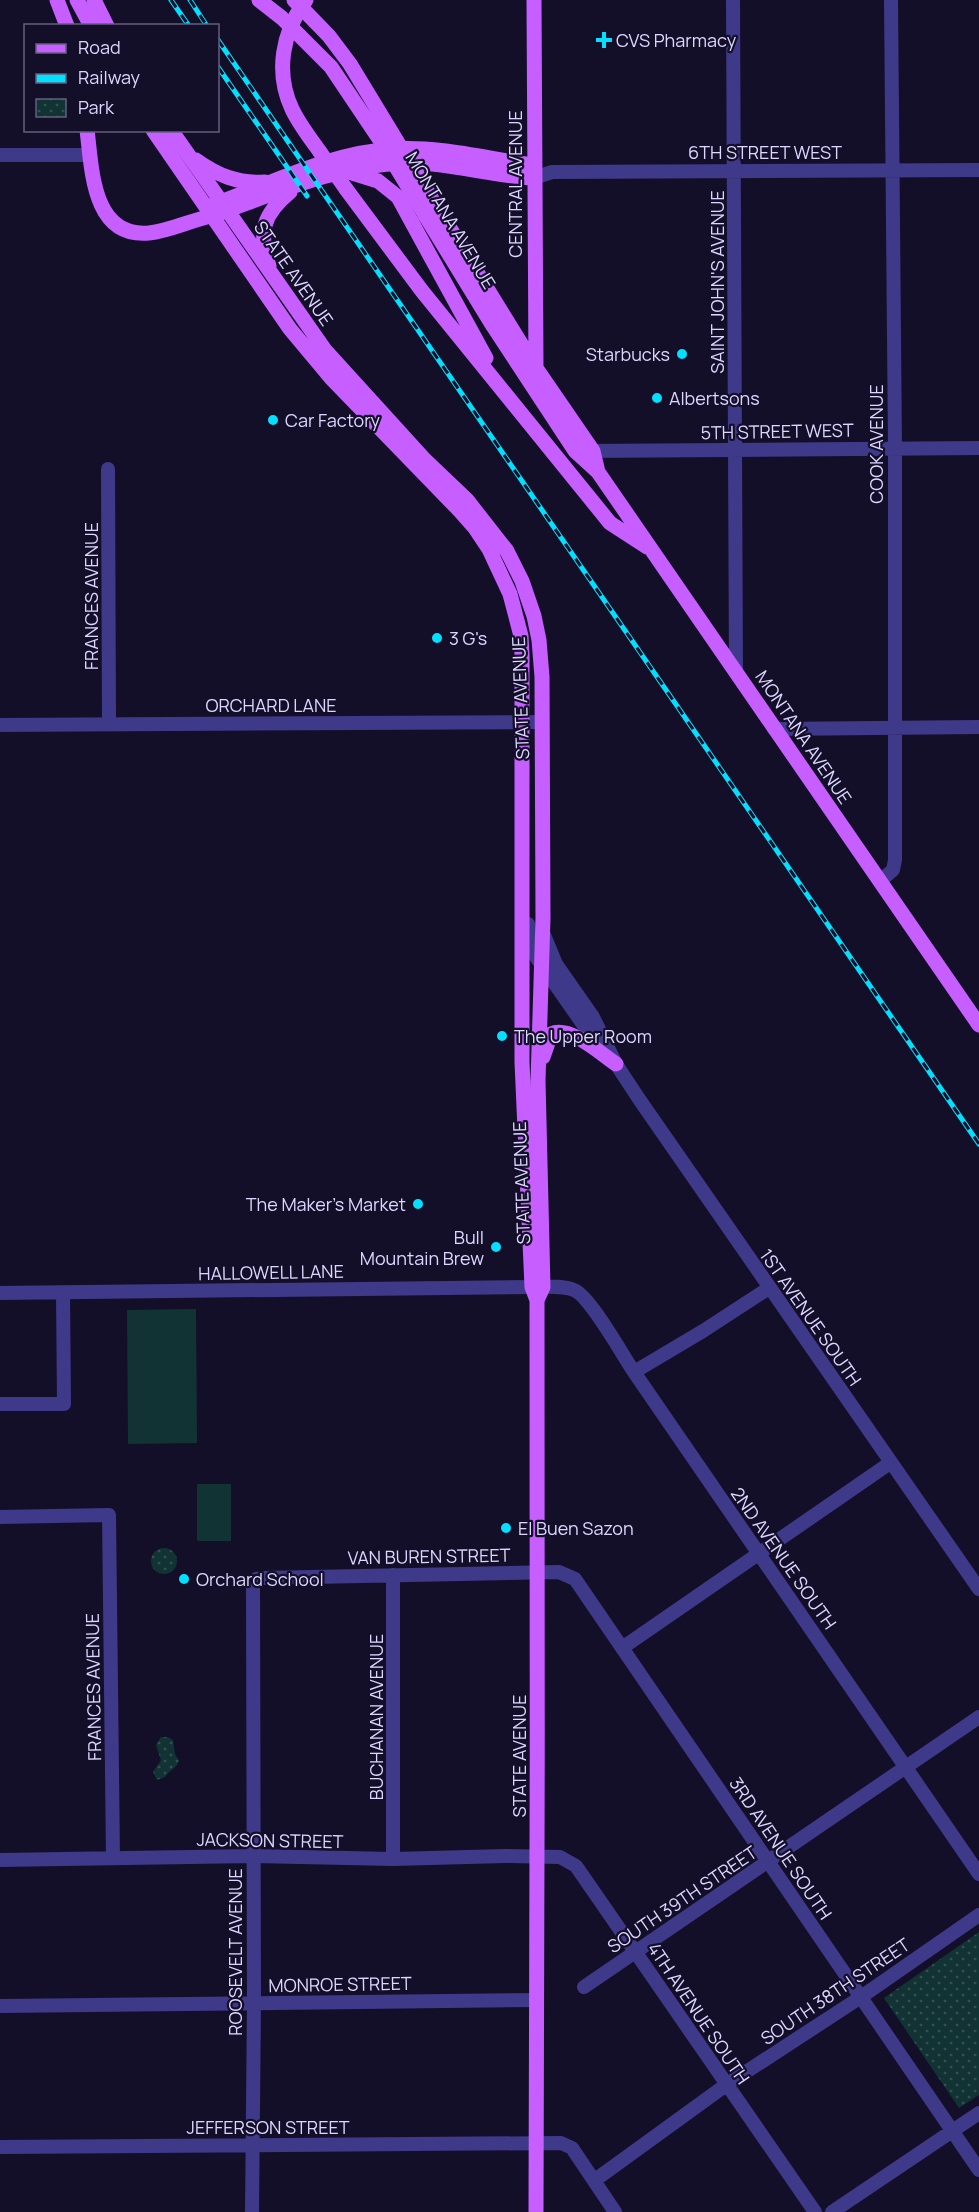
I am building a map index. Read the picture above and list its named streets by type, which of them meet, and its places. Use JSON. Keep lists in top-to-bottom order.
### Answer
{
  "streets": {
    "main road": [
      "6TH STREET WEST",
      "CENTRAL AVENUE",
      "MONTANA AVENUE",
      "STATE AVENUE"
    ],
    "street": [
      "SAINT JOHN'S AVENUE",
      "5TH STREET WEST",
      "COOK AVENUE",
      "FRANCES AVENUE",
      "ORCHARD LANE",
      "HALLOWELL LANE",
      "1ST AVENUE SOUTH",
      "VAN BUREN STREET",
      "2ND AVENUE SOUTH",
      "BUCHANAN AVENUE",
      "JACKSON STREET",
      "3RD AVENUE SOUTH",
      "SOUTH 39TH STREET",
      "ROOSEVELT AVENUE",
      "MONROE STREET",
      "SOUTH 38TH STREET",
      "4TH AVENUE SOUTH",
      "JEFFERSON STREET"
    ]
  },
  "crossings": [
    ["6TH STREET WEST", "CENTRAL AVENUE"],
    ["6TH STREET WEST", "STATE AVENUE"],
    ["6TH STREET WEST", "SAINT JOHN'S AVENUE"],
    ["6TH STREET WEST", "COOK AVENUE"],
    ["CENTRAL AVENUE", "MONTANA AVENUE"],
    ["MONTANA AVENUE", "SAINT JOHN'S AVENUE"],
    ["MONTANA AVENUE", "5TH STREET WEST"],
    ["MONTANA AVENUE", "COOK AVENUE"],
    ["STATE AVENUE", "ORCHARD LANE"],
    ["STATE AVENUE", "HALLOWELL LANE"],
    ["STATE AVENUE", "1ST AVENUE SOUTH"],
    ["STATE AVENUE", "VAN BUREN STREET"],
    ["STATE AVENUE", "2ND AVENUE SOUTH"],
    ["STATE AVENUE", "JACKSON STREET"],
    ["STATE AVENUE", "3RD AVENUE SOUTH"],
    ["STATE AVENUE", "MONROE STREET"],
    ["STATE AVENUE", "4TH AVENUE SOUTH"],
    ["STATE AVENUE", "JEFFERSON STREET"],
    ["SAINT JOHN'S AVENUE", "5TH STREET WEST"],
    ["5TH STREET WEST", "COOK AVENUE"],
    ["FRANCES AVENUE", "ORCHARD LANE"],
    ["FRANCES AVENUE", "JACKSON STREET"],
    ["HALLOWELL LANE", "2ND AVENUE SOUTH"],
    ["VAN BUREN STREET", "BUCHANAN AVENUE"],
    ["VAN BUREN STREET", "3RD AVENUE SOUTH"],
    ["VAN BUREN STREET", "ROOSEVELT AVENUE"],
    ["2ND AVENUE SOUTH", "SOUTH 39TH STREET"],
    ["BUCHANAN AVENUE", "JACKSON STREET"],
    ["JACKSON STREET", "ROOSEVELT AVENUE"],
    ["JACKSON STREET", "4TH AVENUE SOUTH"],
    ["3RD AVENUE SOUTH", "SOUTH 39TH STREET"],
    ["3RD AVENUE SOUTH", "SOUTH 38TH STREET"],
    ["SOUTH 39TH STREET", "4TH AVENUE SOUTH"],
    ["ROOSEVELT AVENUE", "MONROE STREET"],
    ["ROOSEVELT AVENUE", "JEFFERSON STREET"],
    ["SOUTH 38TH STREET", "4TH AVENUE SOUTH"],
    ["SOUTH 38TH STREET", "JEFFERSON STREET"]
  ],
  "places": {
    "health": ["CVS Pharmacy"],
    "other": [
      "Starbucks",
      "Albertsons",
      "Car Factory",
      "3 G's",
      "The Upper Room",
      "The Maker's Market",
      "Bull Mountain Brew",
      "El Buen Sazon",
      "Orchard School"
    ]
  },
  "legend": ["Road", "Railway", "Park"]
}
